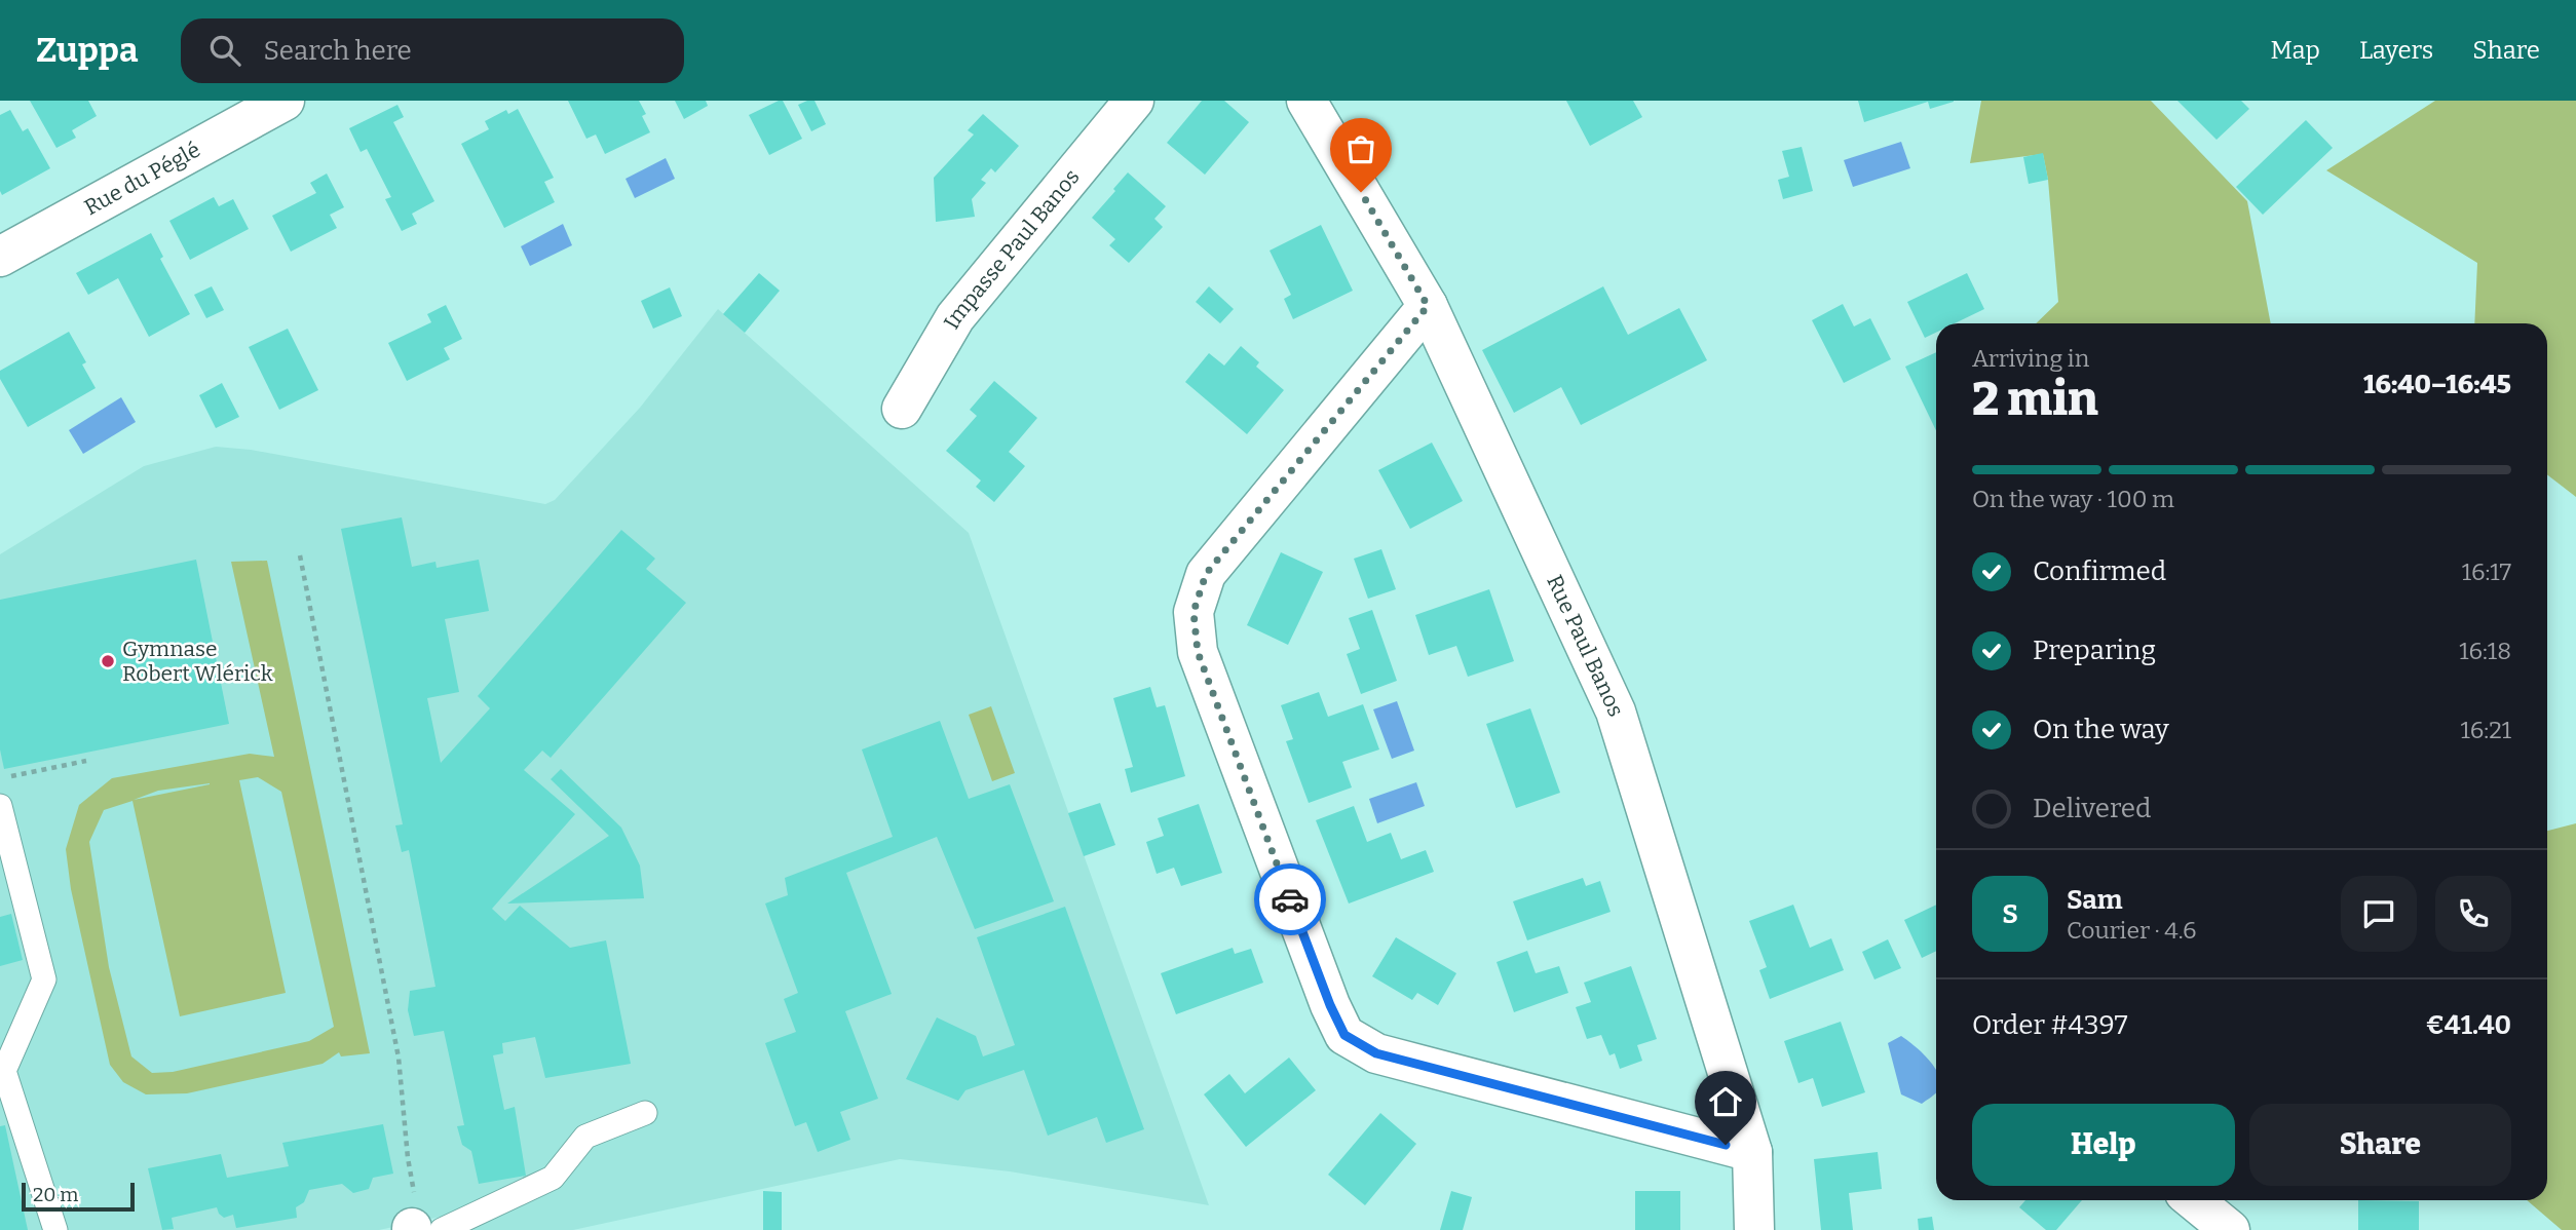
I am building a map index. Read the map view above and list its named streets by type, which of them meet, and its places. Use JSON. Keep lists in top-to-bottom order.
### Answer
{
  "streets": {
    "street": ["Rue du Péglé", "Impasse Paul Banos", "Rue Paul Banos"]
  },
  "places": ["Gymnase Robert Wlérick"],
  "scale_bar": "20 m",
  "page": {
    "header": "Zuppa",
    "search": "Search here",
    "nav": ["Map", "Layers", "Share"],
    "heading": ["2 min", "Arriving in", "16:40–16:45"],
    "panel": [
      "Sam",
      "Courier · 4.6",
      "Order #4397",
      "€41.40"
    ],
    "bar": "On the way · 100 m",
    "list": [
      ["Confirmed", "16:17"],
      ["Preparing", "16:18"],
      ["On the way", "16:21"],
      "Delivered"
    ],
    "round": "S",
    "buttons": ["Help", "Share"],
    "scale": "20 m"
  }
}
